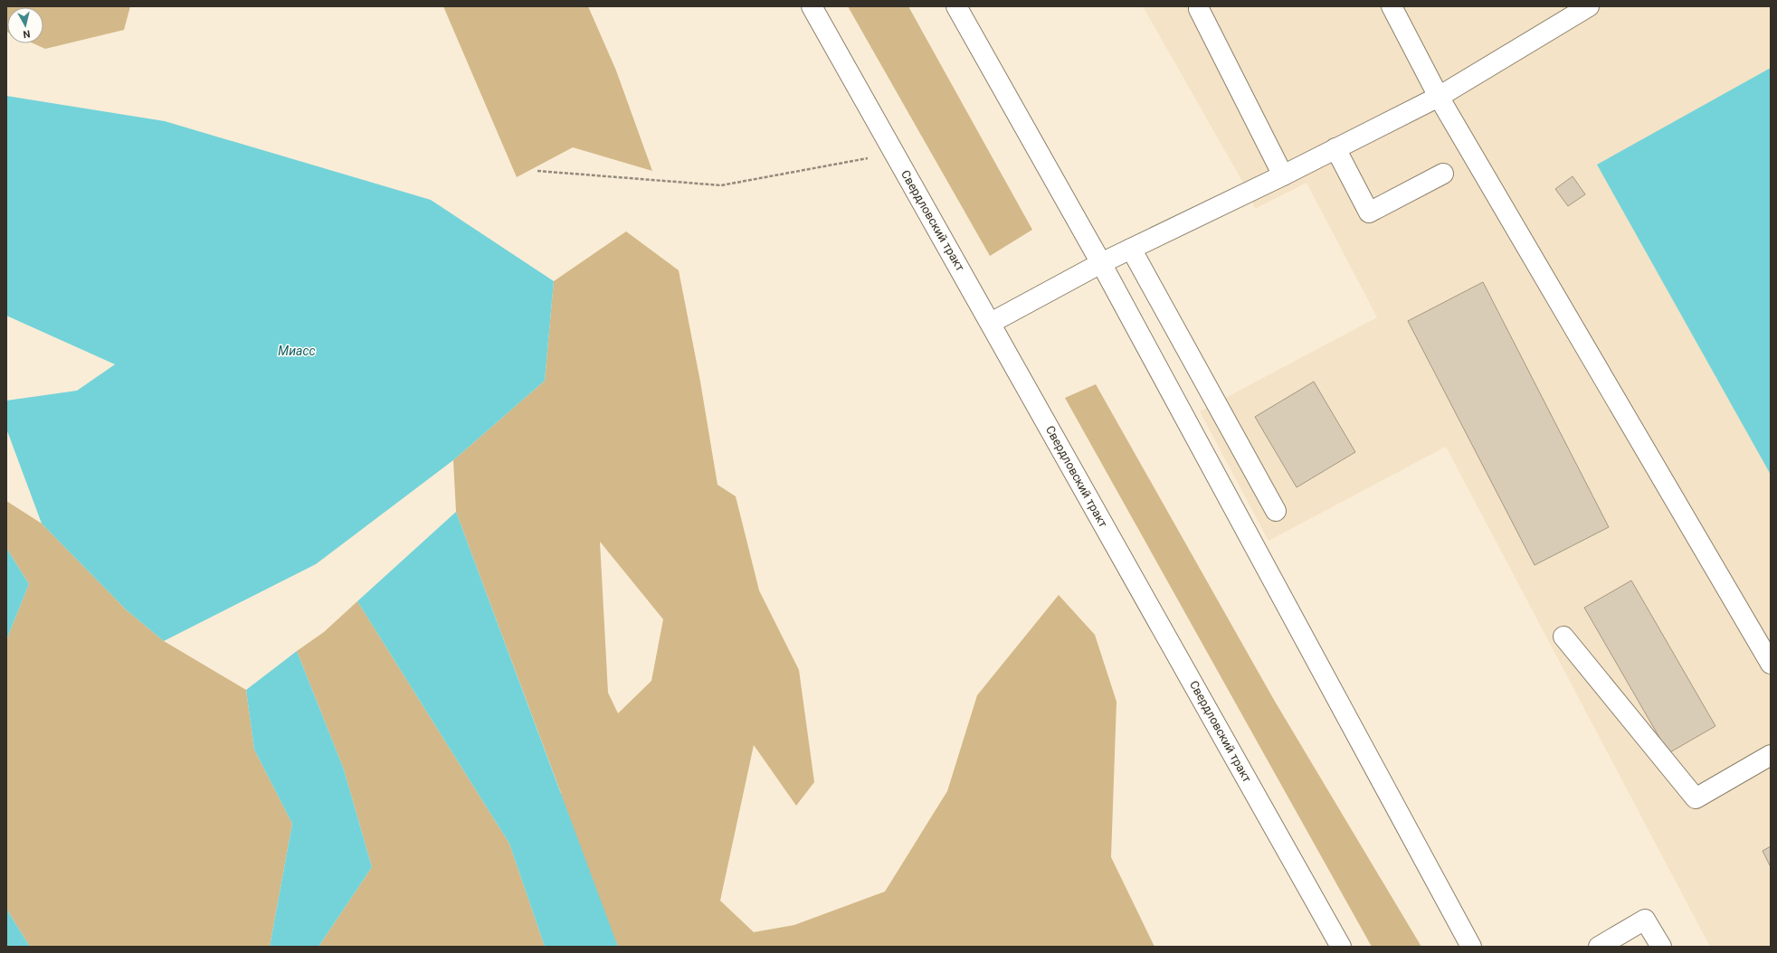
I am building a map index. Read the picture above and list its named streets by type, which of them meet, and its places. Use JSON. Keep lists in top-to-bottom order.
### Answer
{
  "streets": {
    "main road": ["Свердловский тракт"]
  },
  "water": ["Миасс"],
  "north": "bottom"
}
